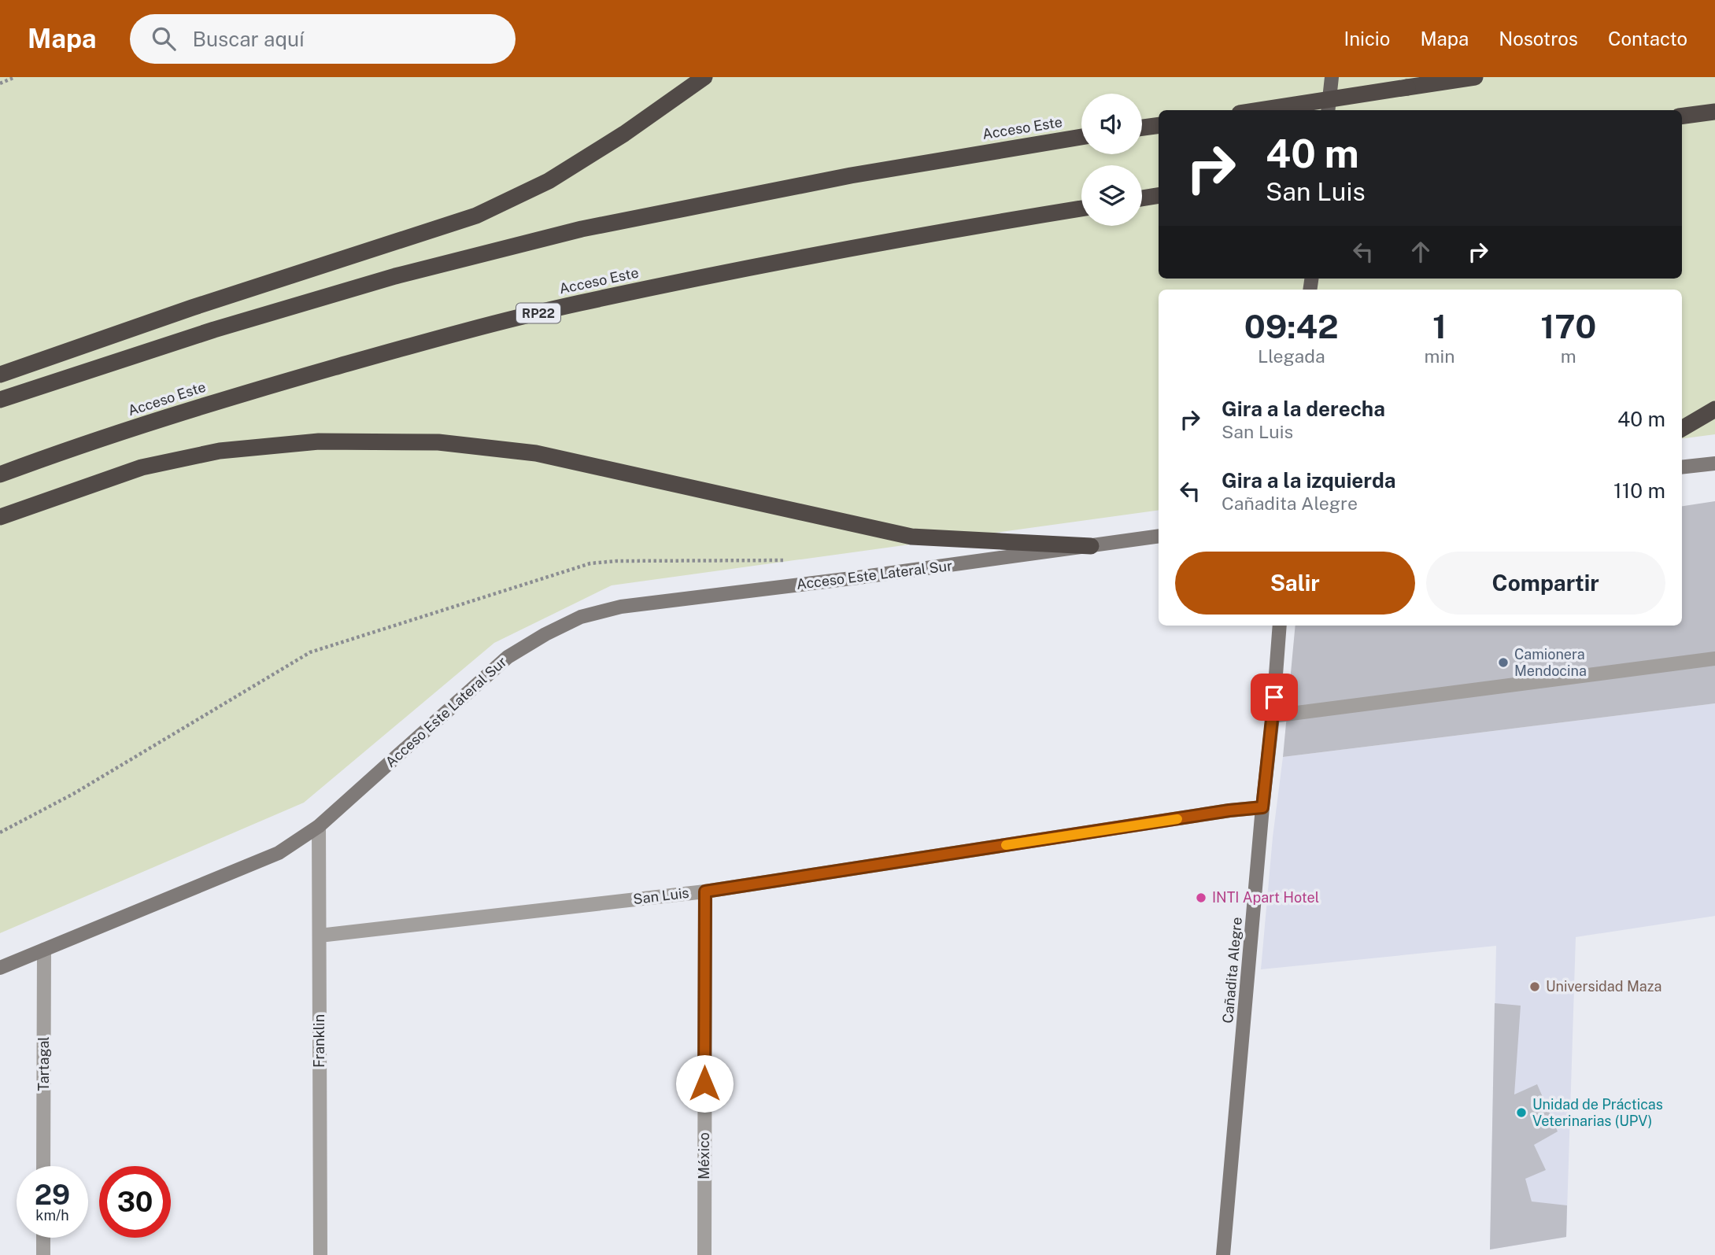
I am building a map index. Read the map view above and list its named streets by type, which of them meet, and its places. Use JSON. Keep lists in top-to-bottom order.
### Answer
{
  "streets": {
    "highway": ["Acceso Este", "RP22"],
    "street": [
      "Acceso Este Lateral Sur",
      "San Luis",
      "Cañadita Alegre",
      "Franklin",
      "Tartagal",
      "México"
    ]
  },
  "crossings": [
    ["Acceso Este Lateral Sur", "Franklin"],
    ["Acceso Este Lateral Sur", "Tartagal"],
    ["San Luis", "Cañadita Alegre"],
    ["San Luis", "Franklin"],
    ["San Luis", "México"]
  ],
  "places": [
    "Camionera Mendocina",
    "INTI Apart Hotel",
    "Universidad Maza",
    "Unidad de Prácticas Veterinarias (UPV)"
  ],
  "page": {
    "header": "Mapa",
    "search": "Buscar aquí",
    "nav": [
      "Inicio",
      "Mapa",
      "Nosotros",
      "Contacto"
    ],
    "turn": ["40 m", "San Luis"],
    "eta": [
      "09:42",
      "Llegada",
      "1",
      "min",
      "170",
      "m"
    ],
    "list": [
      {
        "name": "Gira a la derecha",
        "note": "San Luis",
        "value": "40 m"
      },
      {
        "name": "Gira a la izquierda",
        "note": "Cañadita Alegre",
        "value": "110 m"
      }
    ],
    "buttons": ["Salir", "Compartir"],
    "speed": "29 km/h",
    "limit": "30"
  }
}
